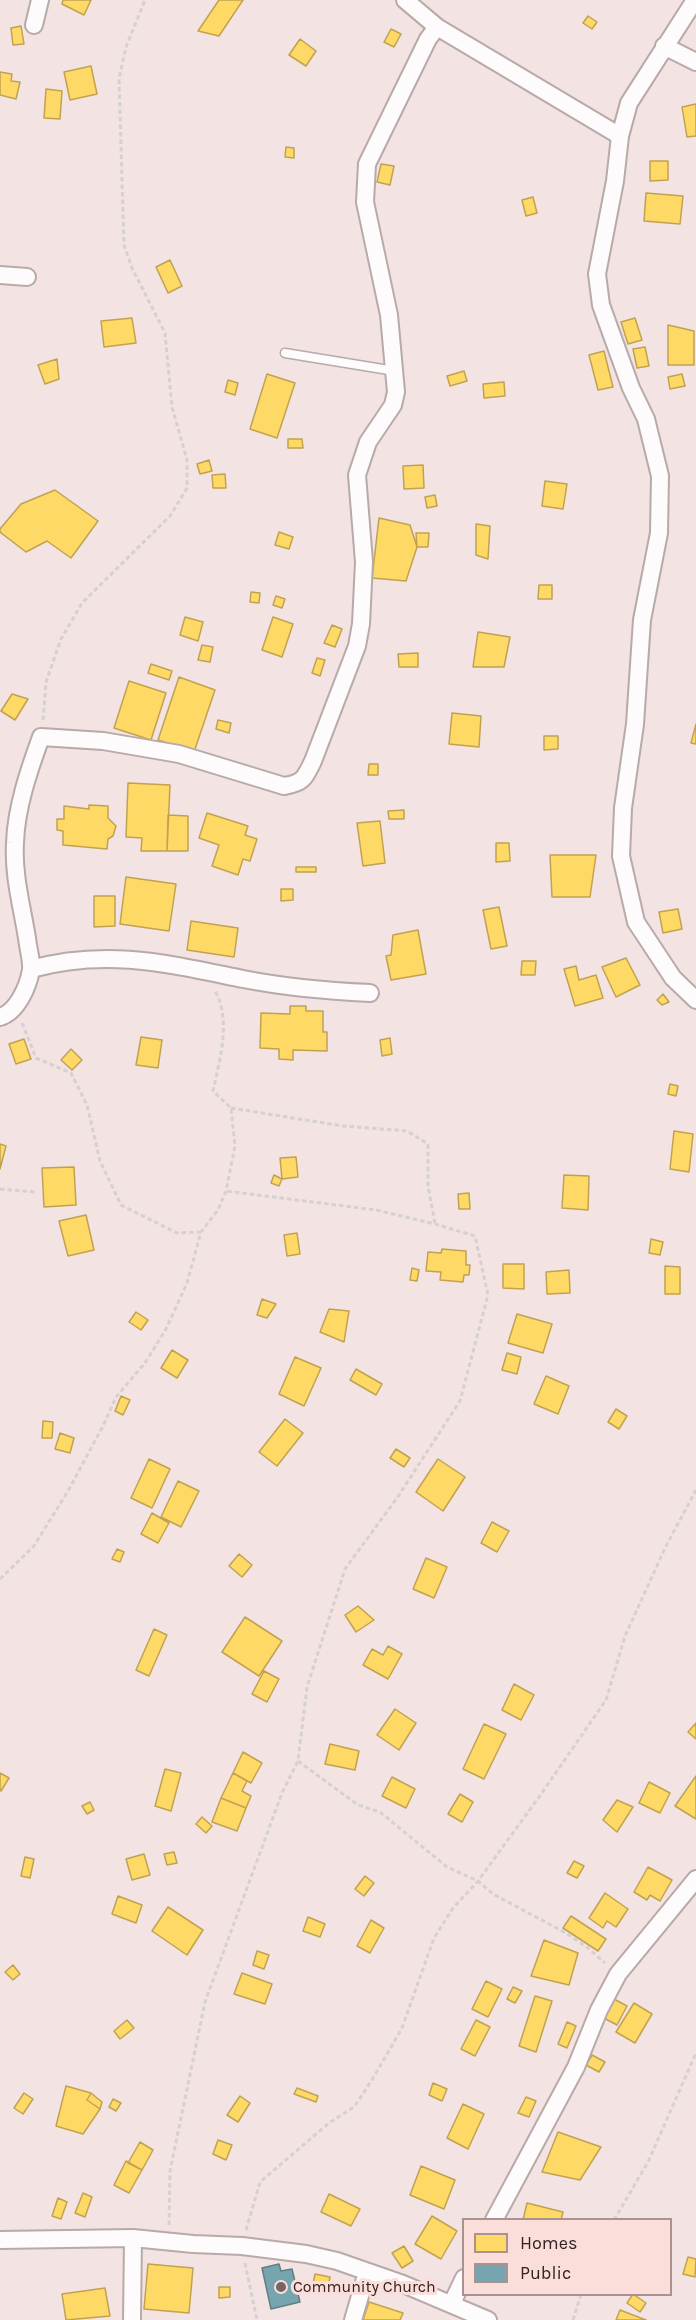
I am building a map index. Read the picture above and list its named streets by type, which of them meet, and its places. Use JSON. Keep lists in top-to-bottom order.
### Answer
{
  "places": ["Community Church"],
  "legend": ["Homes", "Public"]
}
